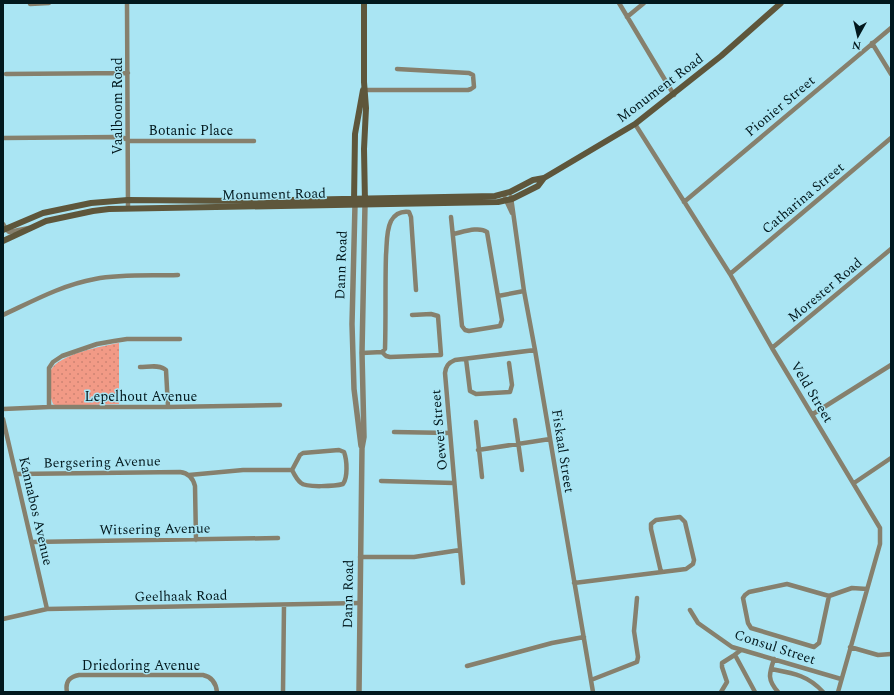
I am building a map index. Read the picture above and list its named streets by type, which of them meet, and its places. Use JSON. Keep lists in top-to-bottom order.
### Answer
{
  "streets": {
    "main road": ["Monument Road", "Dann Road"],
    "street": [
      "Vaalboom Road",
      "Pionier Street",
      "Botanic Place",
      "Catharina Street",
      "Morester Road",
      "Veld Street",
      "Lepelhout Avenue",
      "Oewer Street",
      "Fiskaal Street",
      "Bergsering Avenue",
      "Kannabos Avenue",
      "Witsering Avenue",
      "Geelhaak Road",
      "Consul Street",
      "Driedoring Avenue"
    ]
  },
  "crossings": [
    ["Monument Road", "Vaalboom Road"],
    ["Monument Road", "Dann Road"],
    ["Monument Road", "Veld Street"],
    ["Monument Road", "Fiskaal Street"],
    ["Vaalboom Road", "Botanic Place"],
    ["Pionier Street", "Veld Street"],
    ["Catharina Street", "Veld Street"],
    ["Dann Road", "Geelhaak Road"],
    ["Morester Road", "Veld Street"],
    ["Veld Street", "Consul Street"],
    ["Oewer Street", "Fiskaal Street"],
    ["Bergsering Avenue", "Kannabos Avenue"],
    ["Kannabos Avenue", "Witsering Avenue"],
    ["Kannabos Avenue", "Geelhaak Road"]
  ],
  "north": "bottom"
}
